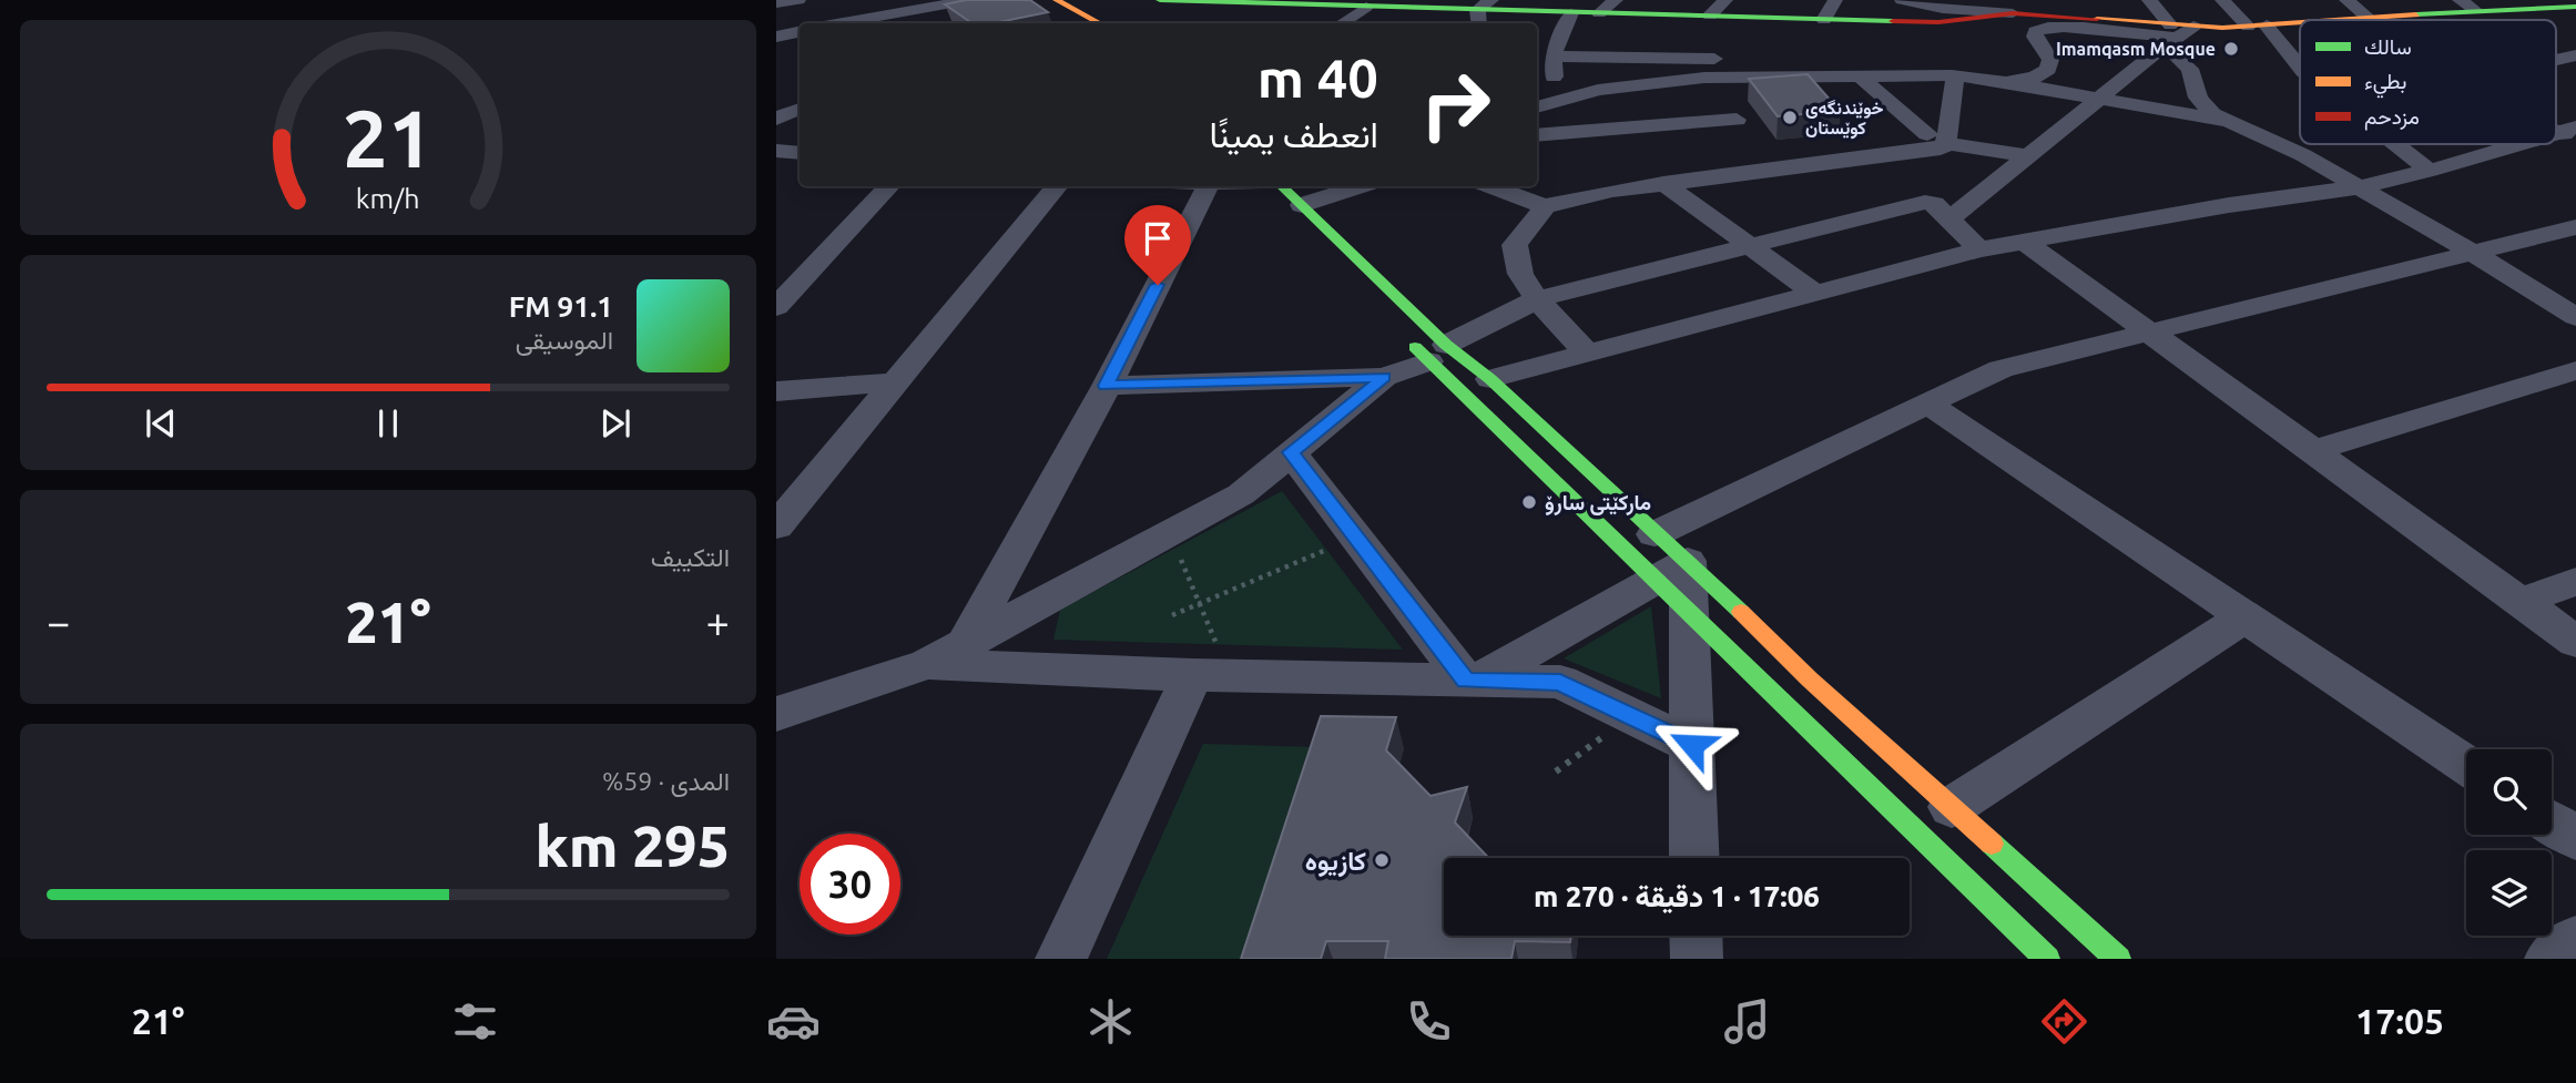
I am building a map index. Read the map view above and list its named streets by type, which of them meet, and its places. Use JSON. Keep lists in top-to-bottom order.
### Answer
{
  "places": [
    "Imamqasm Mosque",
    "خوێندنگەی کوێستان",
    "مارکێتی سارۆ",
    "کازیوه"
  ],
  "legend": ["سالك", "بطيء", "مزدحم"],
  "page": {
    "turn": ["40 m", "انعطف يمينًا"],
    "song": ["91.1 FM", "الموسيقى"],
    "tile": [
      "التكييف",
      ["المدى · 59%", "295 km"]
    ],
    "heat": ["−", "21°", "+"],
    "limit": "30",
    "trip": "17:06 · 1 دقيقة · 270 m",
    "tabs": ["17:05", "21°"],
    "gauge": ["21", "km/h"]
  }
}
